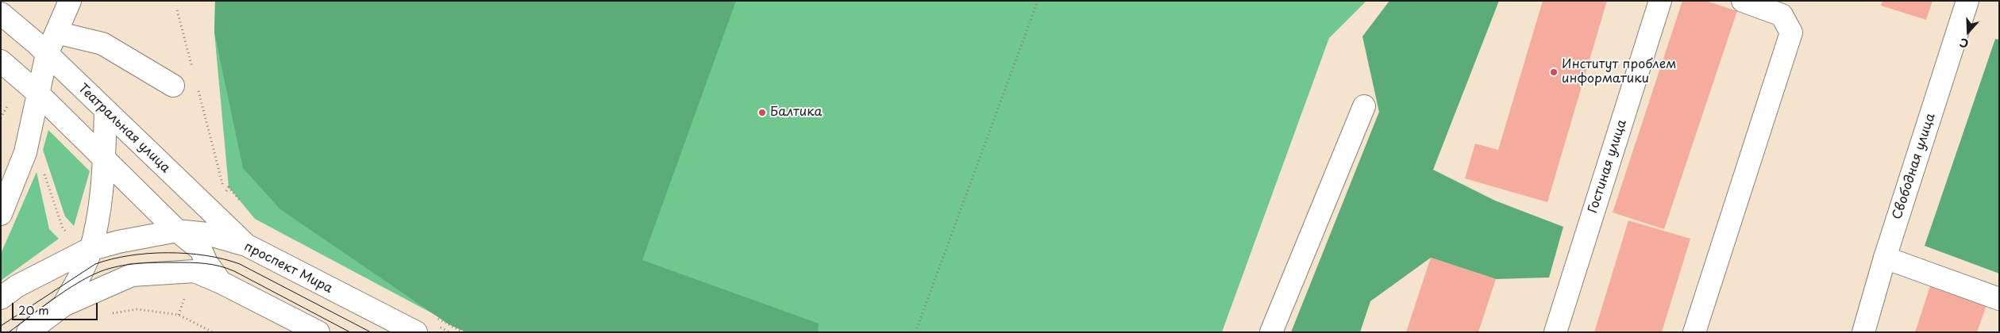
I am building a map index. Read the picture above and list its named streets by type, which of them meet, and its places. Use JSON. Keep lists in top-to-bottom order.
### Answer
{
  "streets": {
    "main road": [
      "Театральная улица",
      "Гостиная улица",
      "Свободная улица",
      "проспект Мира"
    ]
  },
  "crossings": [
    ["Театральная улица", "проспект Мира"]
  ],
  "places": ["Институт проблем информатики", "Балтика"],
  "scale_bar": "20 m",
  "north": "bottom"
}
